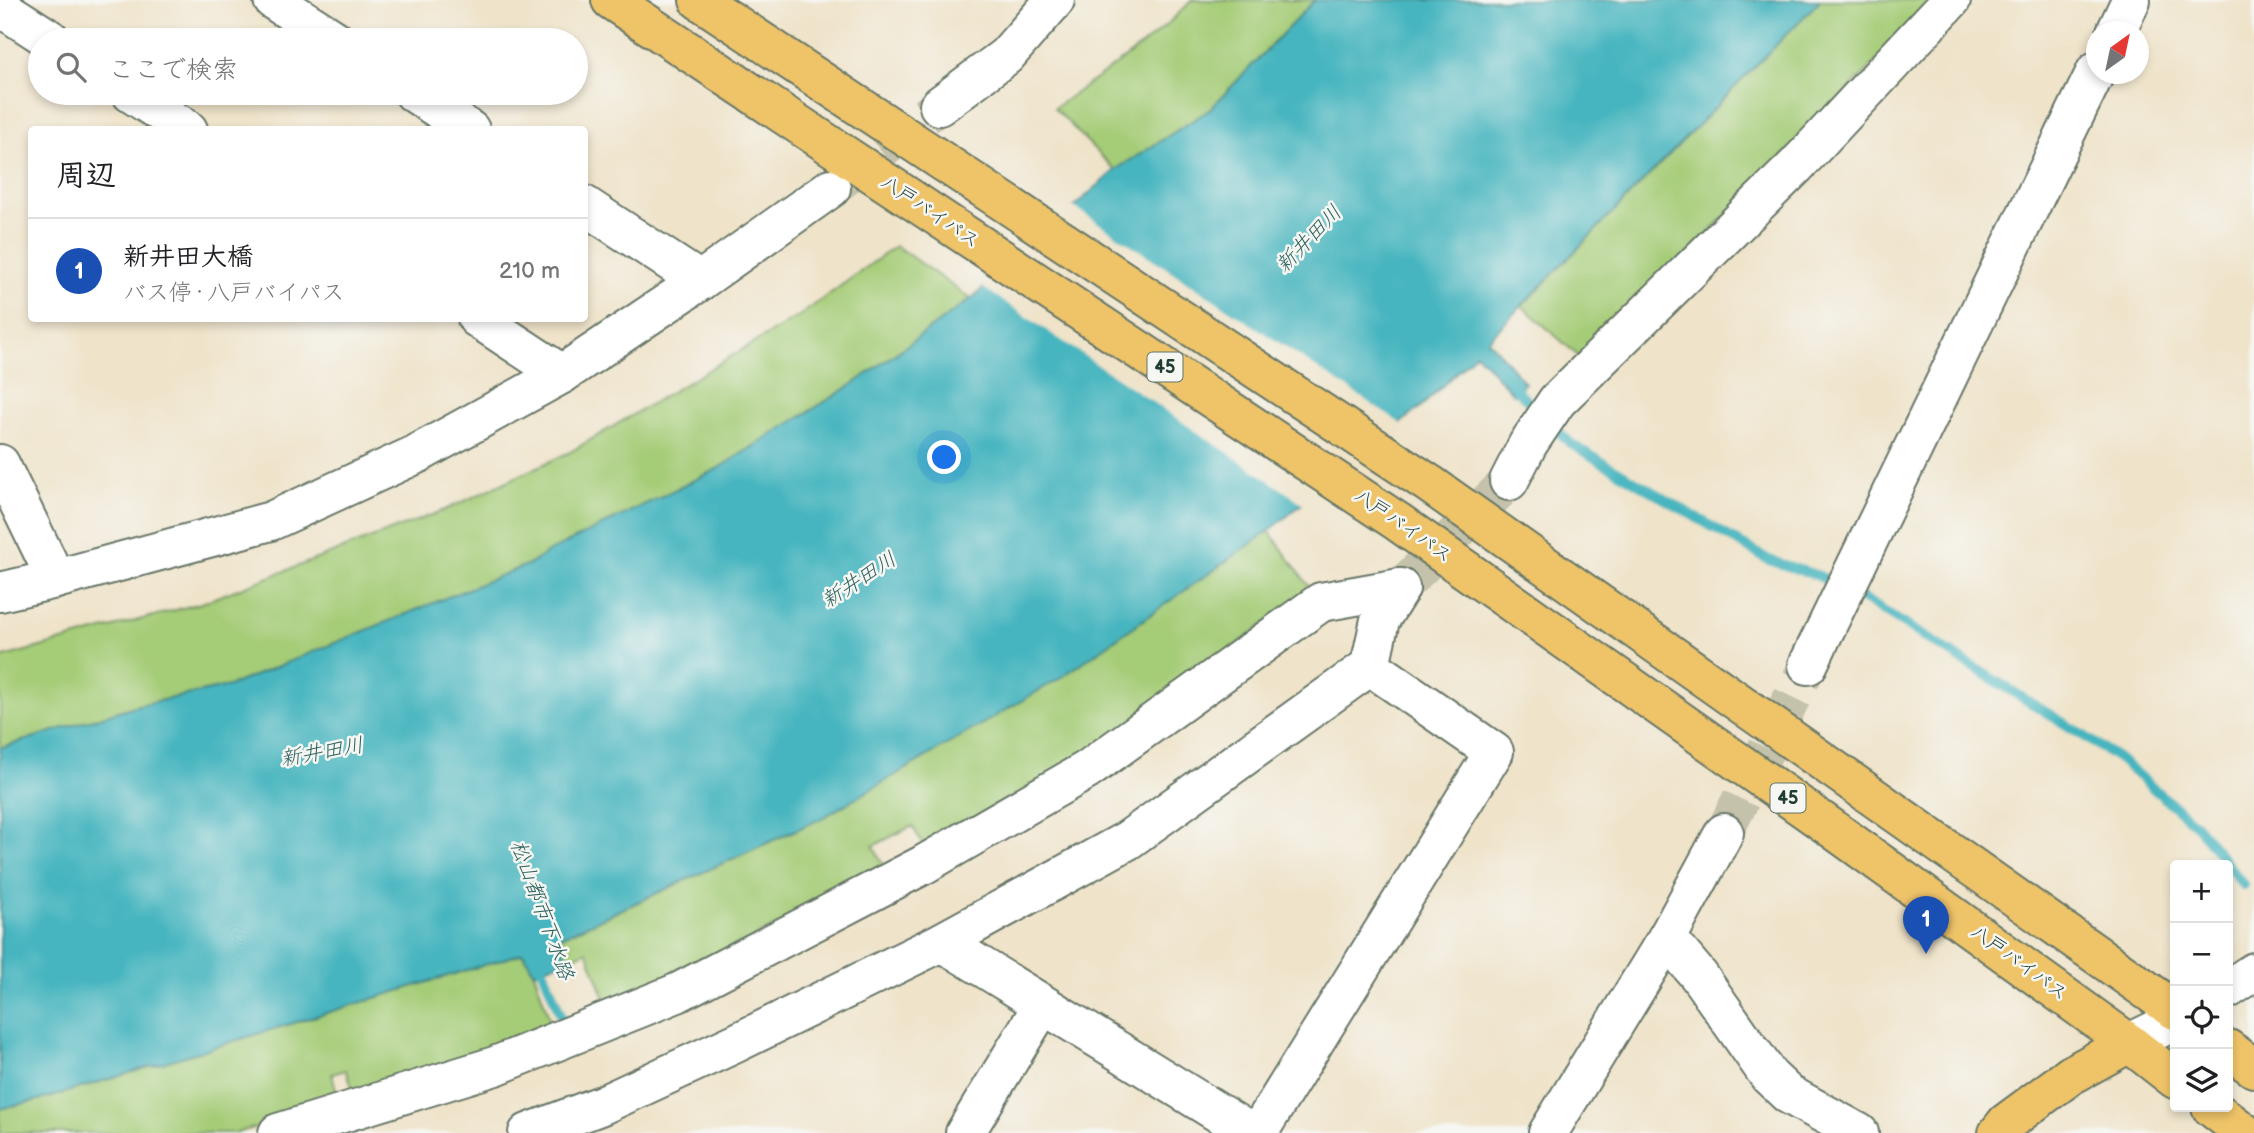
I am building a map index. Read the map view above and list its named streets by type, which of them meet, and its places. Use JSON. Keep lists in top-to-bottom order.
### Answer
{
  "streets": {
    "main road": ["八戸バイパス", "45"]
  },
  "water": ["新井田川", "松山都市下水路"],
  "north": "top right",
  "page": {
    "search": "ここで検索",
    "heading": "周辺",
    "list": [
      {
        "mark": "1",
        "name": "新井田大橋",
        "note": "バス停 · 八戸バイパス",
        "value": "210 m"
      }
    ],
    "map_buttons": ["+", "−"],
    "pins": "1"
  }
}
